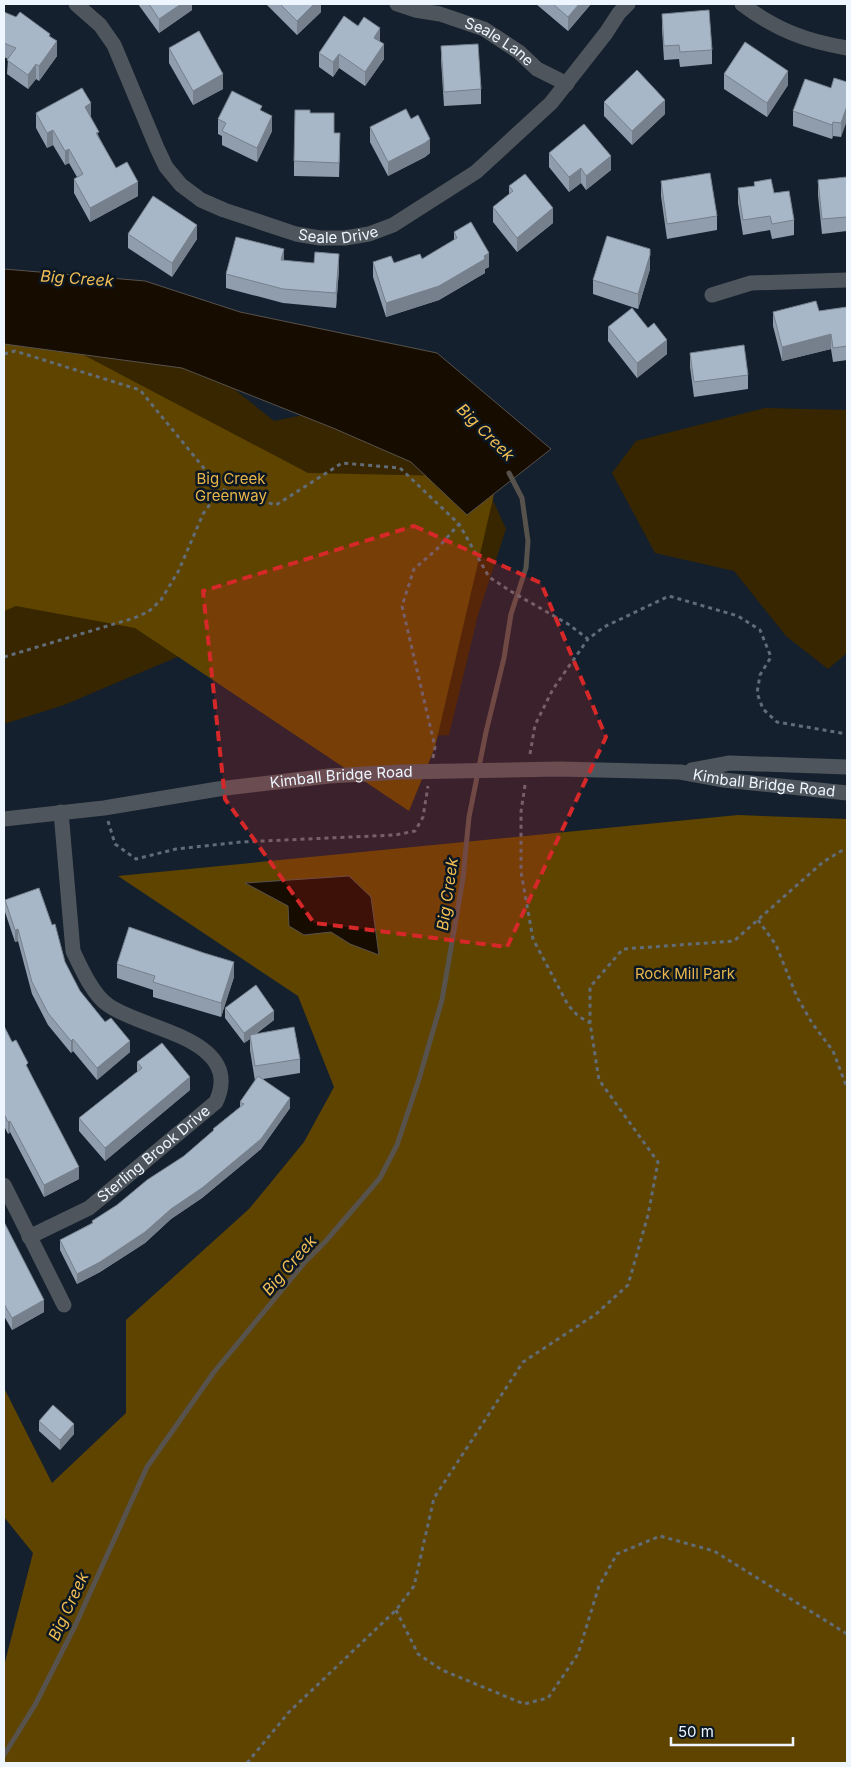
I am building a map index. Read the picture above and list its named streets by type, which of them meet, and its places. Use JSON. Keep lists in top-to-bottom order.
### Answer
{
  "streets": {
    "street": [
      "Seale Lane",
      "Seale Drive",
      "Kimball Bridge Road",
      "Sterling Brook Drive"
    ]
  },
  "crossings": [
    ["Seale Lane", "Seale Drive"],
    ["Kimball Bridge Road", "Sterling Brook Drive"]
  ],
  "water": ["Big Creek"],
  "parks": ["Big Creek Greenway", "Rock Mill Park"],
  "scale_bar": "50 m"
}
